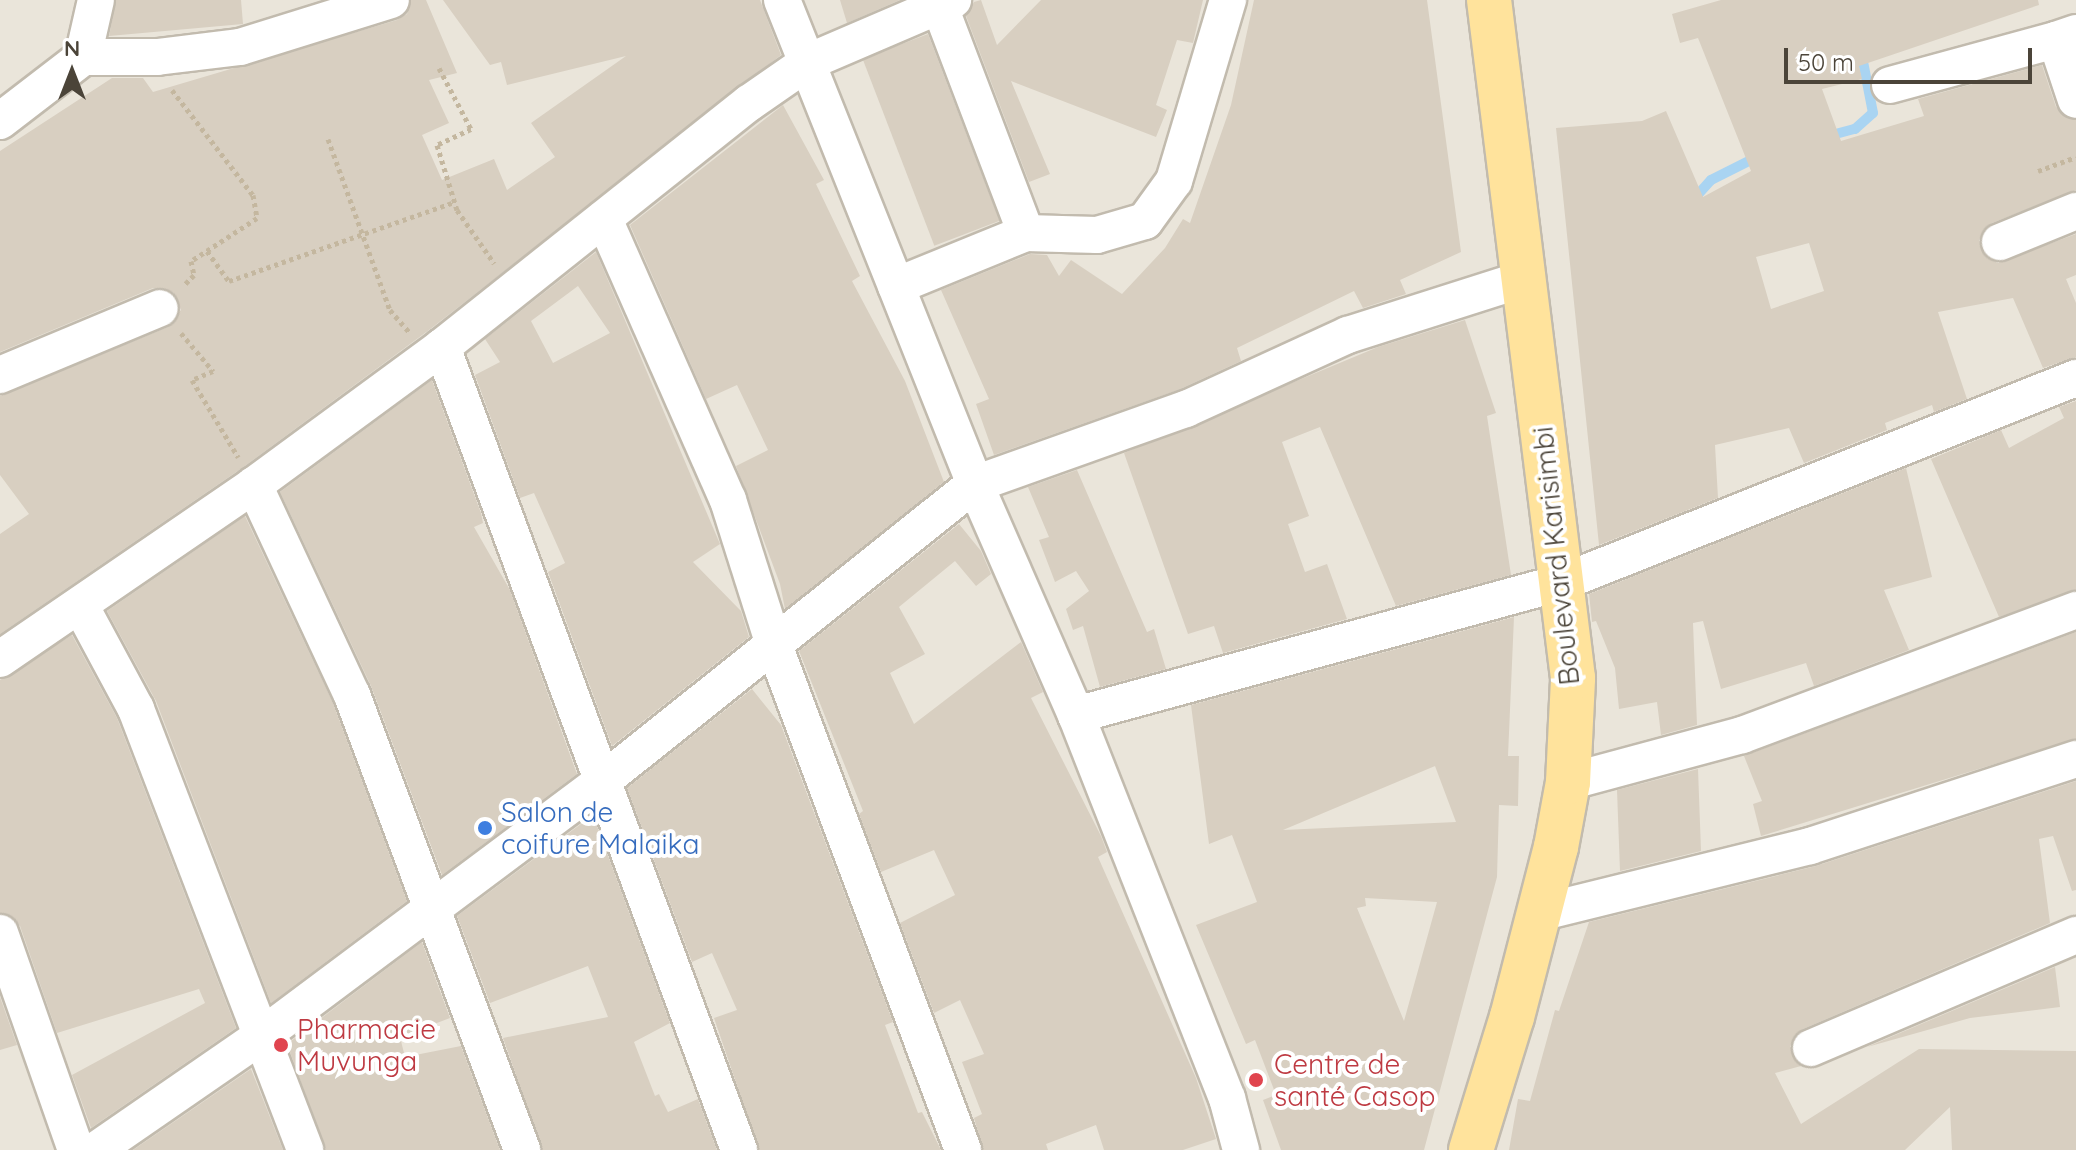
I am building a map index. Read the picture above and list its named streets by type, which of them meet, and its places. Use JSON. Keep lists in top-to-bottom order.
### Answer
{
  "streets": {
    "main road": ["Boulevard Karisimbi"]
  },
  "places": ["Salon de coifure Malaika", "Pharmacie Muvunga", "Centre de santé Casop"],
  "scale_bar": "50 m",
  "north": "top"
}
